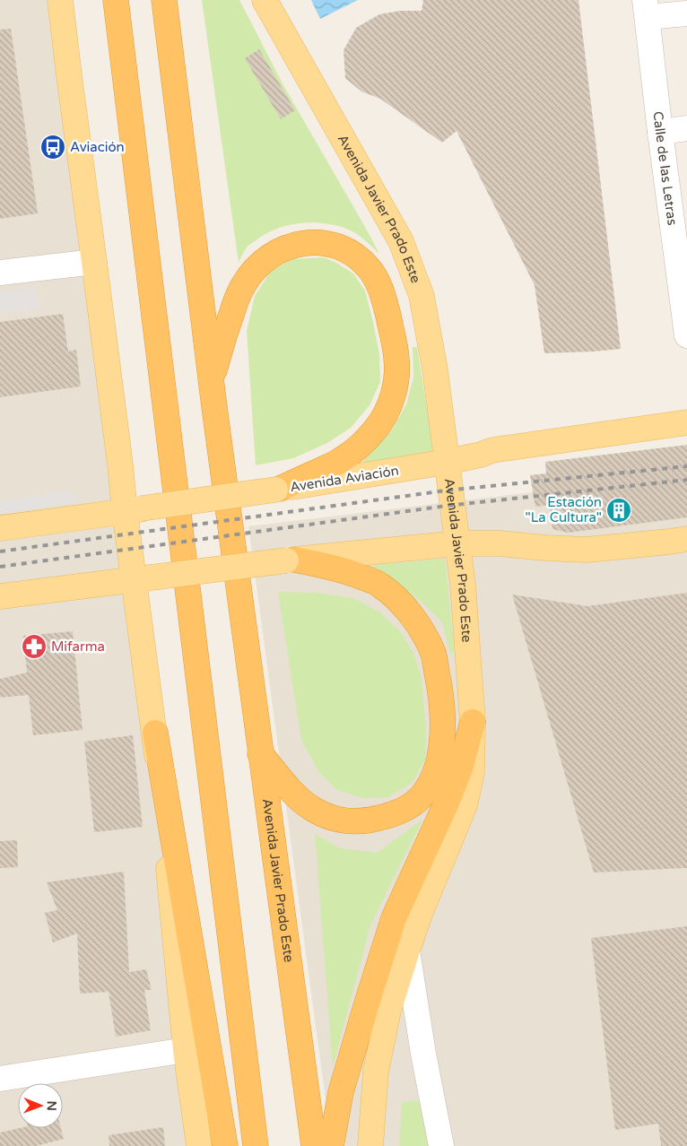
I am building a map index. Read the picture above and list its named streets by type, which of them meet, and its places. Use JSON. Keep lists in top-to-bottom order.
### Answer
{
  "streets": {
    "highway": ["Avenida Javier Prado Este"],
    "main road": ["Avenida Aviación"],
    "street": ["Calle de las Letras"]
  },
  "crossings": [
    ["Avenida Javier Prado Este", "Avenida Aviación"]
  ],
  "places": {
    "bus stop": ["Aviación"],
    "building": ["Estación \"La Cultura\""],
    "pharmacy": ["Mifarma"]
  },
  "north": "right"
}
